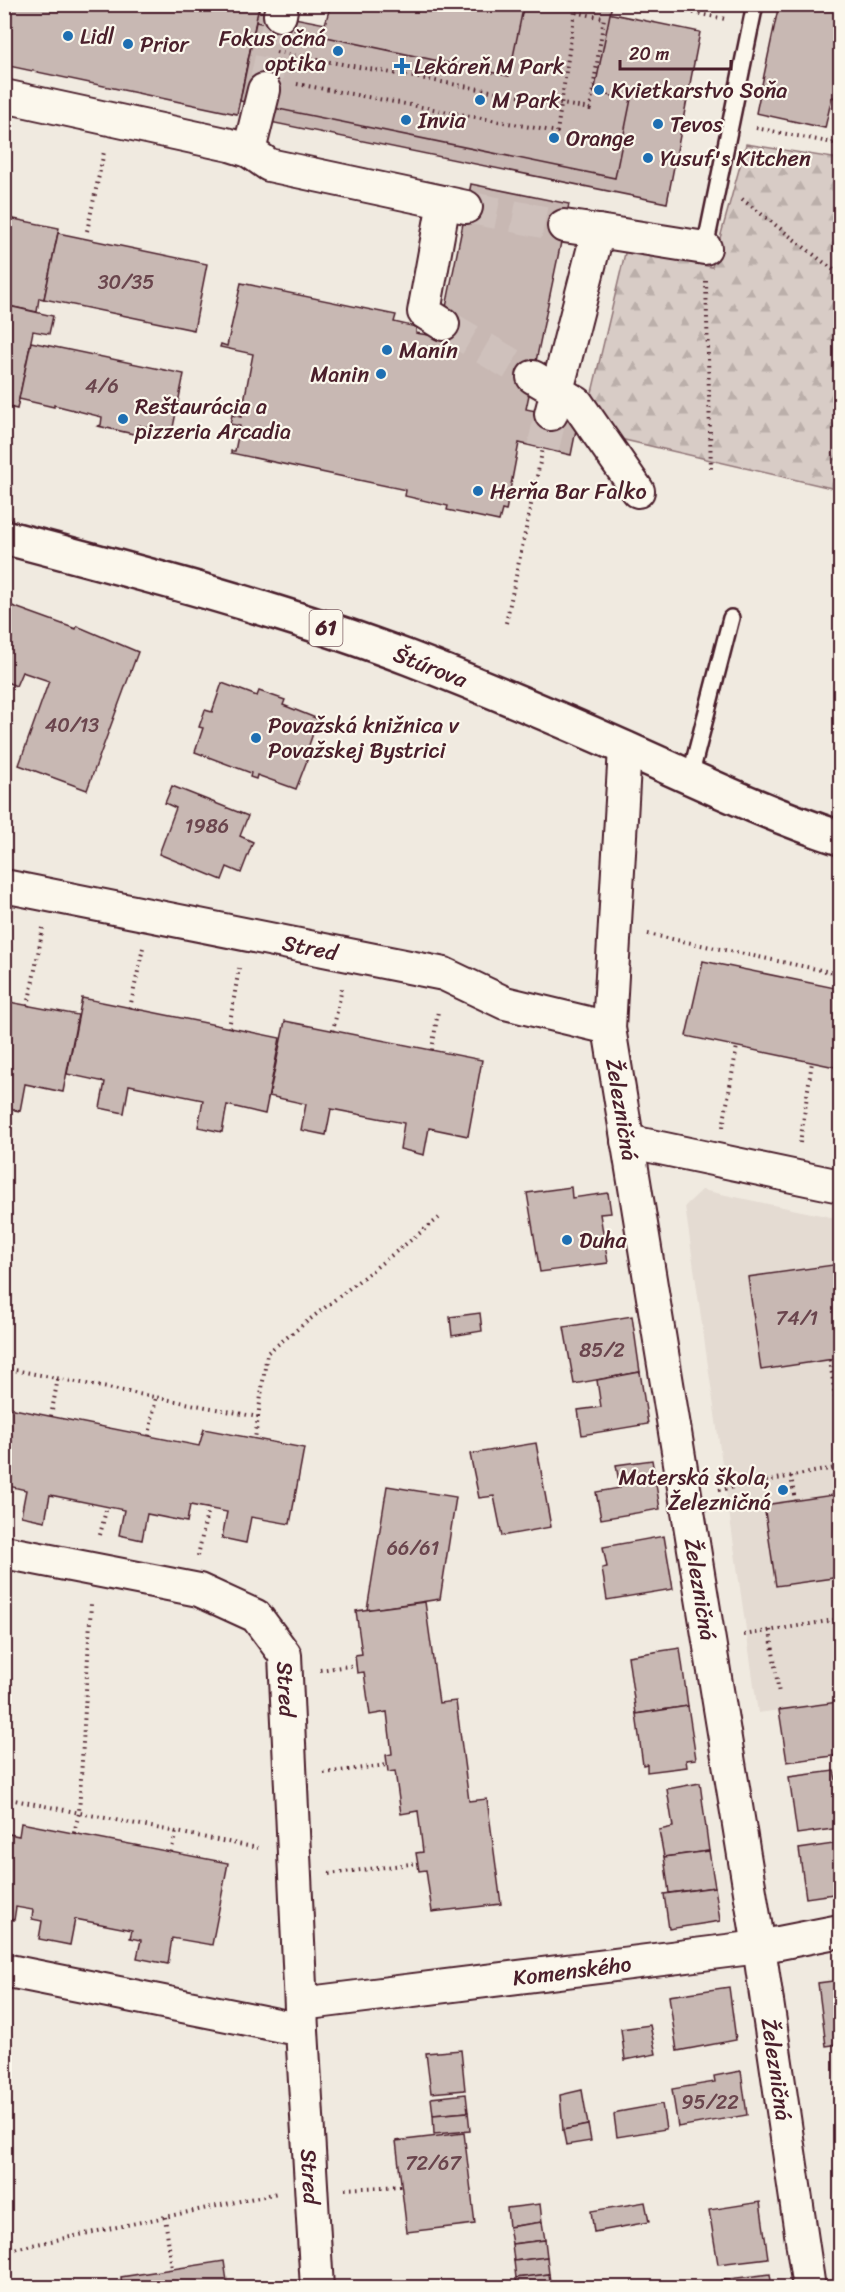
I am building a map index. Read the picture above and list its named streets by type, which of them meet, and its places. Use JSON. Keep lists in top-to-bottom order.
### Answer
{
  "streets": {
    "main road": ["61", "Štúrova"],
    "street": ["Stred", "Železničná", "Komenského"]
  },
  "crossings": [
    ["Štúrova", "Železničná"],
    ["Stred", "Železničná"],
    ["Stred", "Komenského"],
    ["Železničná", "Komenského"]
  ],
  "places": {
    "other": [
      "Lidl",
      "Prior",
      "Fokus očná optika",
      "Kvietkarstvo Soňa",
      "M Park",
      "Invia",
      "Tevos",
      "Orange",
      "Yusuf's Kitchen",
      "Manín",
      "Manin",
      "Reštaurácia a pizzeria Arcadia",
      "Herňa Bar Falko",
      "Považská knižnica v Považskej Bystrici",
      "Duha",
      "Materská škola, Železničná"
    ],
    "health": ["Lekáreň M Park"]
  },
  "house_numbers": [
    "30/35",
    "4/6",
    "40/13",
    "1986",
    "74/1",
    "85/2",
    "66/61",
    "95/22",
    "72/67"
  ],
  "scale_bar": "20 m"
}
